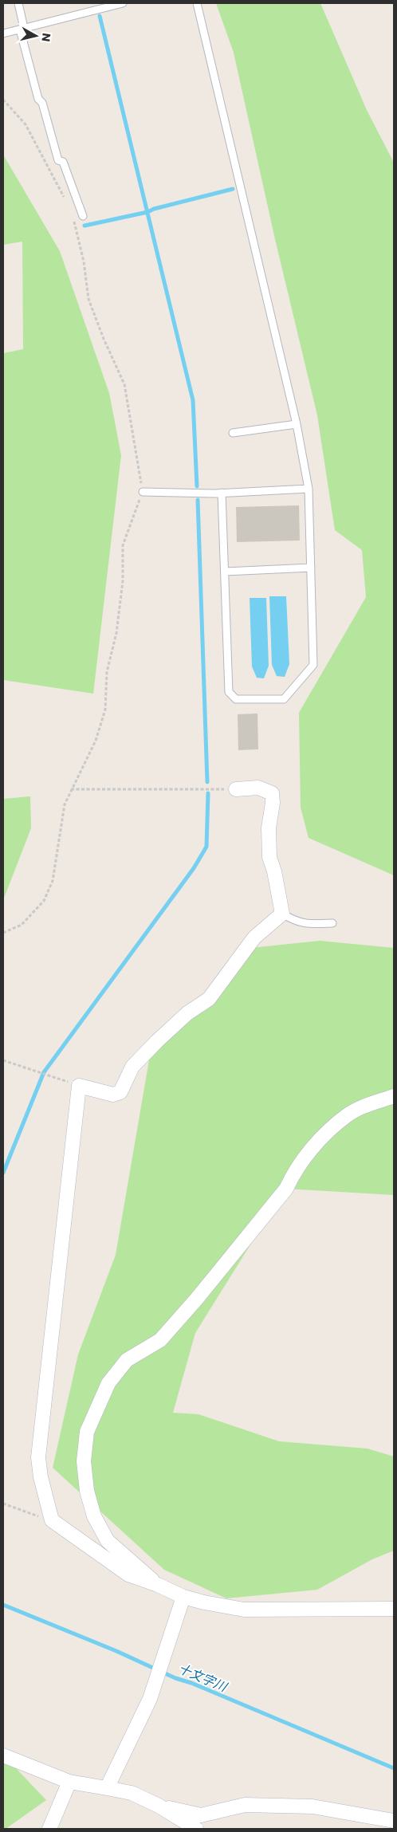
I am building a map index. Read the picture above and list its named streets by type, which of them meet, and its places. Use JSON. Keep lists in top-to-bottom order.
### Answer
{
  "water": ["十文字川"],
  "north": "right"
}
